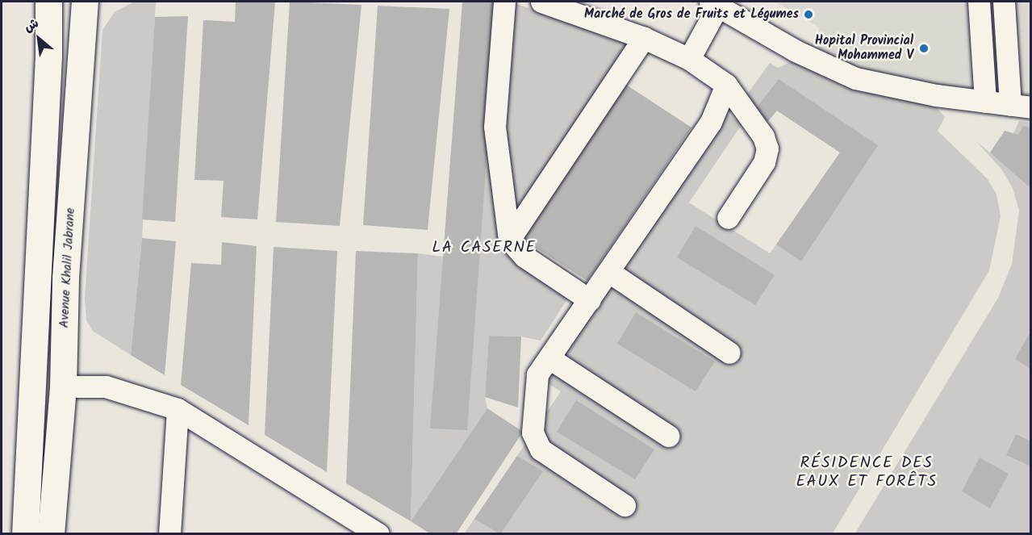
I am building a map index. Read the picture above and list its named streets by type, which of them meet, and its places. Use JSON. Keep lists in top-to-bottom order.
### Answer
{
  "streets": {
    "main road": ["Avenue Khalil Jabrane"]
  },
  "districts": ["LA CASERNE", "RÉSIDENCE DES EAUX ET FORÊTS"],
  "places": ["Marché de Gros de Fruits et Légumes", "Hopital Provincial Mohammed V"],
  "north": "top left"
}
